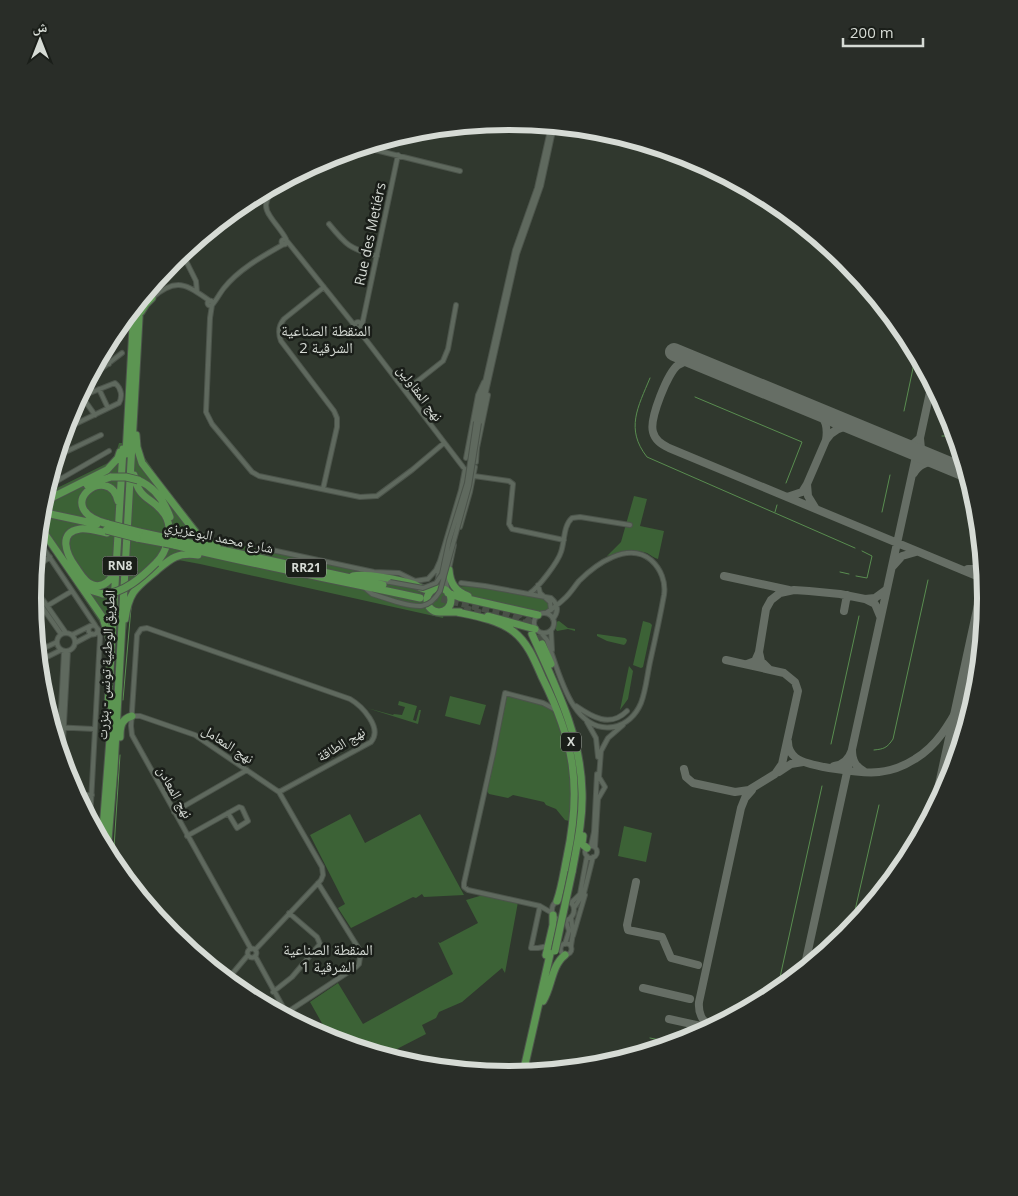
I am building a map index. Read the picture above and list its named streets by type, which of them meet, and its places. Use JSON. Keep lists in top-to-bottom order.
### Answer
{
  "streets": {
    "highway": [
      "شارع محمد البوعزيزي",
      "RN8",
      "RR21",
      "الطريق الوطنية تونس - بنزرت",
      "X"
    ],
    "street": [
      "Rue des Metiérs",
      "نهج المقاولين",
      "نهج المعامل",
      "نهج الطاقة",
      "نهج المعادن"
    ]
  },
  "crossings": [
    ["Rue des Metiérs", "نهج المقاولين"],
    ["RN8", "الطريق الوطنية تونس - بنزرت"],
    ["نهج المعامل", "نهج الطاقة"],
    ["نهج المعامل", "نهج المعادن"],
    ["نهج الطاقة", "نهج المعادن"]
  ],
  "districts": ["المنقطة الصناعية الشرقية 2", "المنقطة الصناعية الشرقية 1"],
  "scale_bar": "200 m",
  "north": "top"
}
